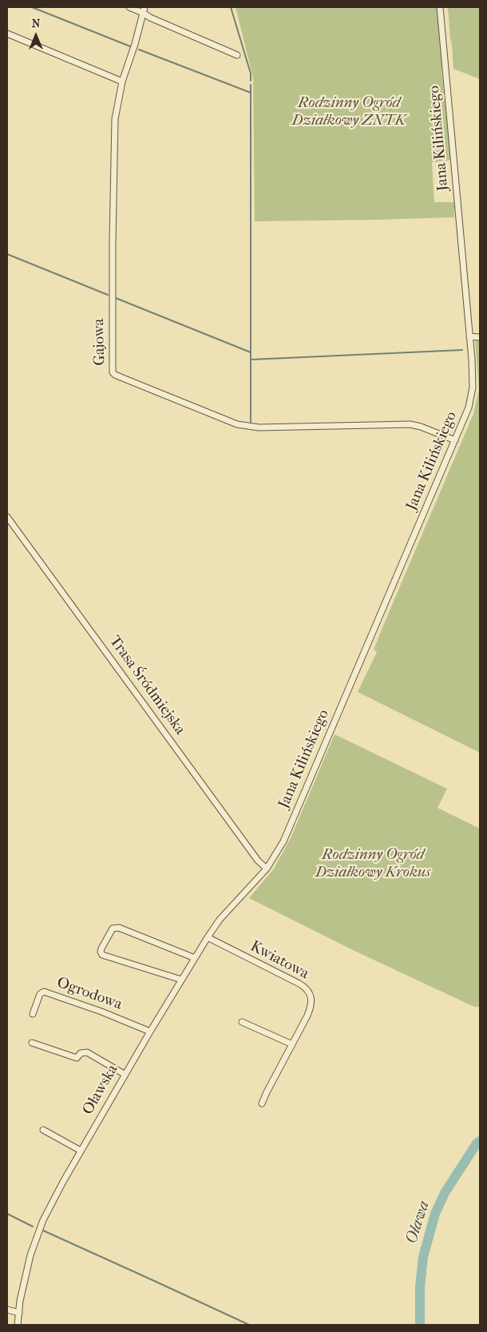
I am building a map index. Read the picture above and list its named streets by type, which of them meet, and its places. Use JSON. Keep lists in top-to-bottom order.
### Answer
{
  "streets": {
    "street": [
      "Jana Kilińskiego",
      "Gajowa",
      "Trasa Śródmiejska",
      "Kwiatowa",
      "Ogrodowa",
      "Oławska"
    ]
  },
  "crossings": [
    ["Jana Kilińskiego", "Gajowa"],
    ["Jana Kilińskiego", "Trasa Śródmiejska"],
    ["Jana Kilińskiego", "Oławska"],
    ["Kwiatowa", "Oławska"],
    ["Ogrodowa", "Oławska"]
  ],
  "water": ["Oława"],
  "parks": ["Rodzinny Ogród Działkowy ZNTK", "Rodzinny Ogród Działkowy Krokus"],
  "north": "top"
}
